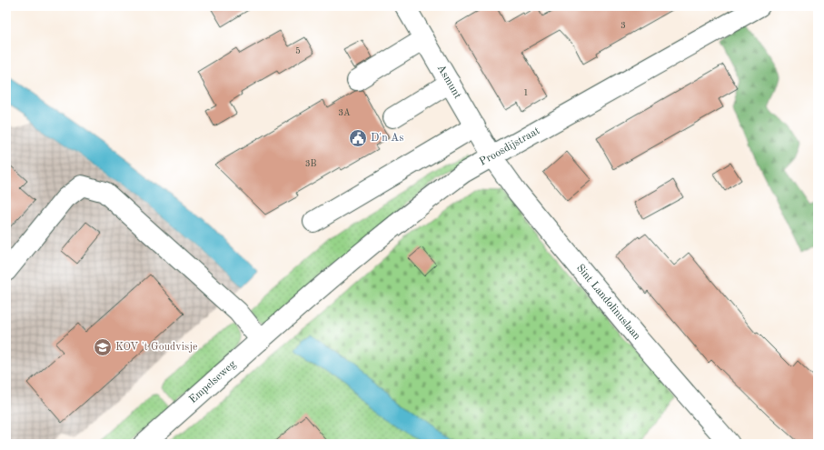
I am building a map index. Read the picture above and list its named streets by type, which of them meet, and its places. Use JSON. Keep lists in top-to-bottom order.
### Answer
{
  "streets": {
    "street": [
      "Asmunt",
      "Proosdijstraat",
      "Sint Landolinuslaan",
      "Empelseweg"
    ]
  },
  "crossings": [
    ["Asmunt", "Proosdijstraat"],
    ["Asmunt", "Sint Landolinuslaan"],
    ["Proosdijstraat", "Sint Landolinuslaan"],
    ["Proosdijstraat", "Empelseweg"]
  ],
  "places": {
    "public building": ["D'n As"],
    "school or university": ["KOV 't Goudvisje"]
  },
  "house_numbers": [
    "3",
    "5",
    "1",
    "3A",
    "3B"
  ]
}
